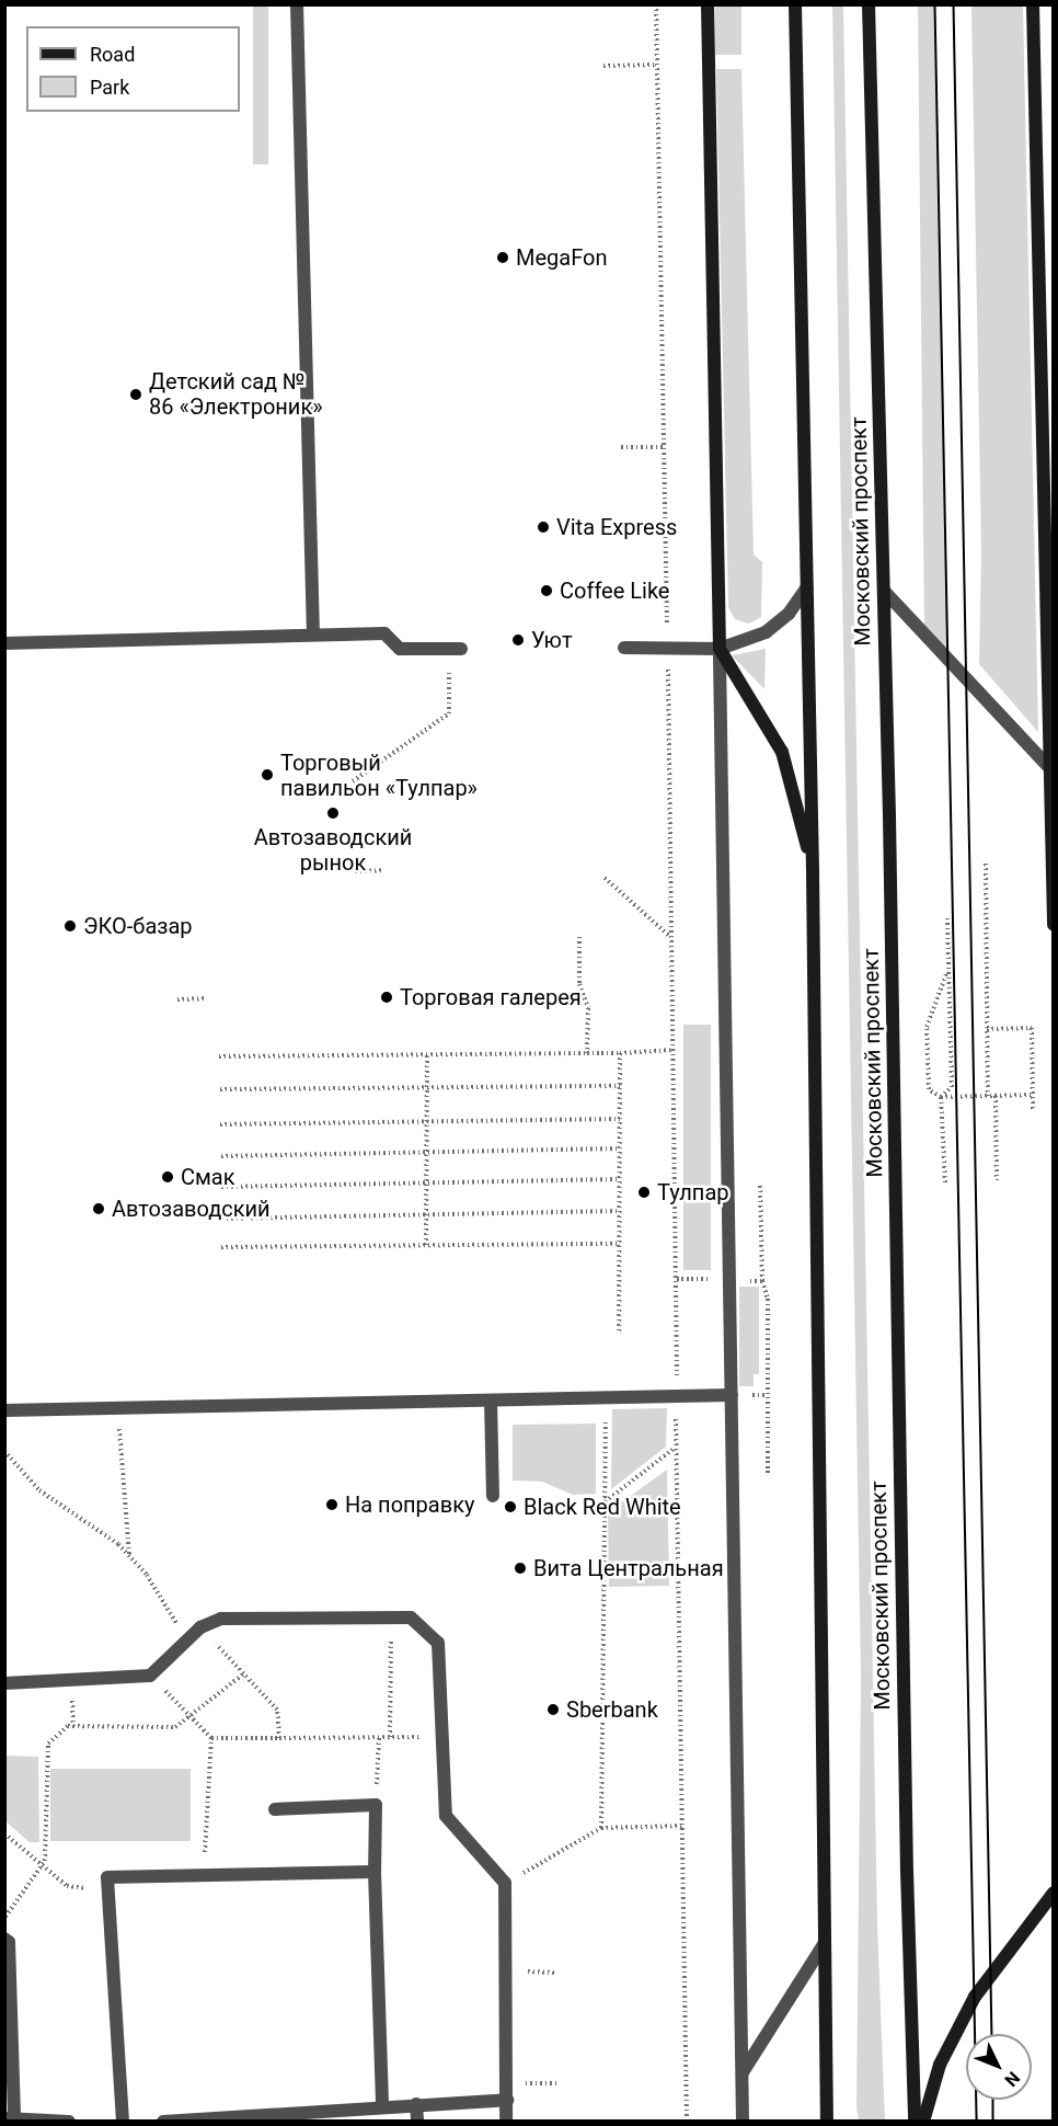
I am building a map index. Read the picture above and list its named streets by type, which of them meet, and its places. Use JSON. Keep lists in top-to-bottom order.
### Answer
{
  "streets": {
    "main road": ["Московский проспект"]
  },
  "places": [
    "MegaFon",
    "Детский сад № 86 «Электроник»",
    "Vita Express",
    "Coffee Like",
    "Уют",
    "Торговый павильон «Тулпар»",
    "Автозаводский рынок",
    "ЭКО-базар",
    "Торговая галерея",
    "Смак",
    "Тулпар",
    "Автозаводский",
    "На поправку",
    "Black Red White",
    "Вита Центральная",
    "Sberbank"
  ],
  "legend": ["Road", "Park"],
  "north": "bottom right"
}
